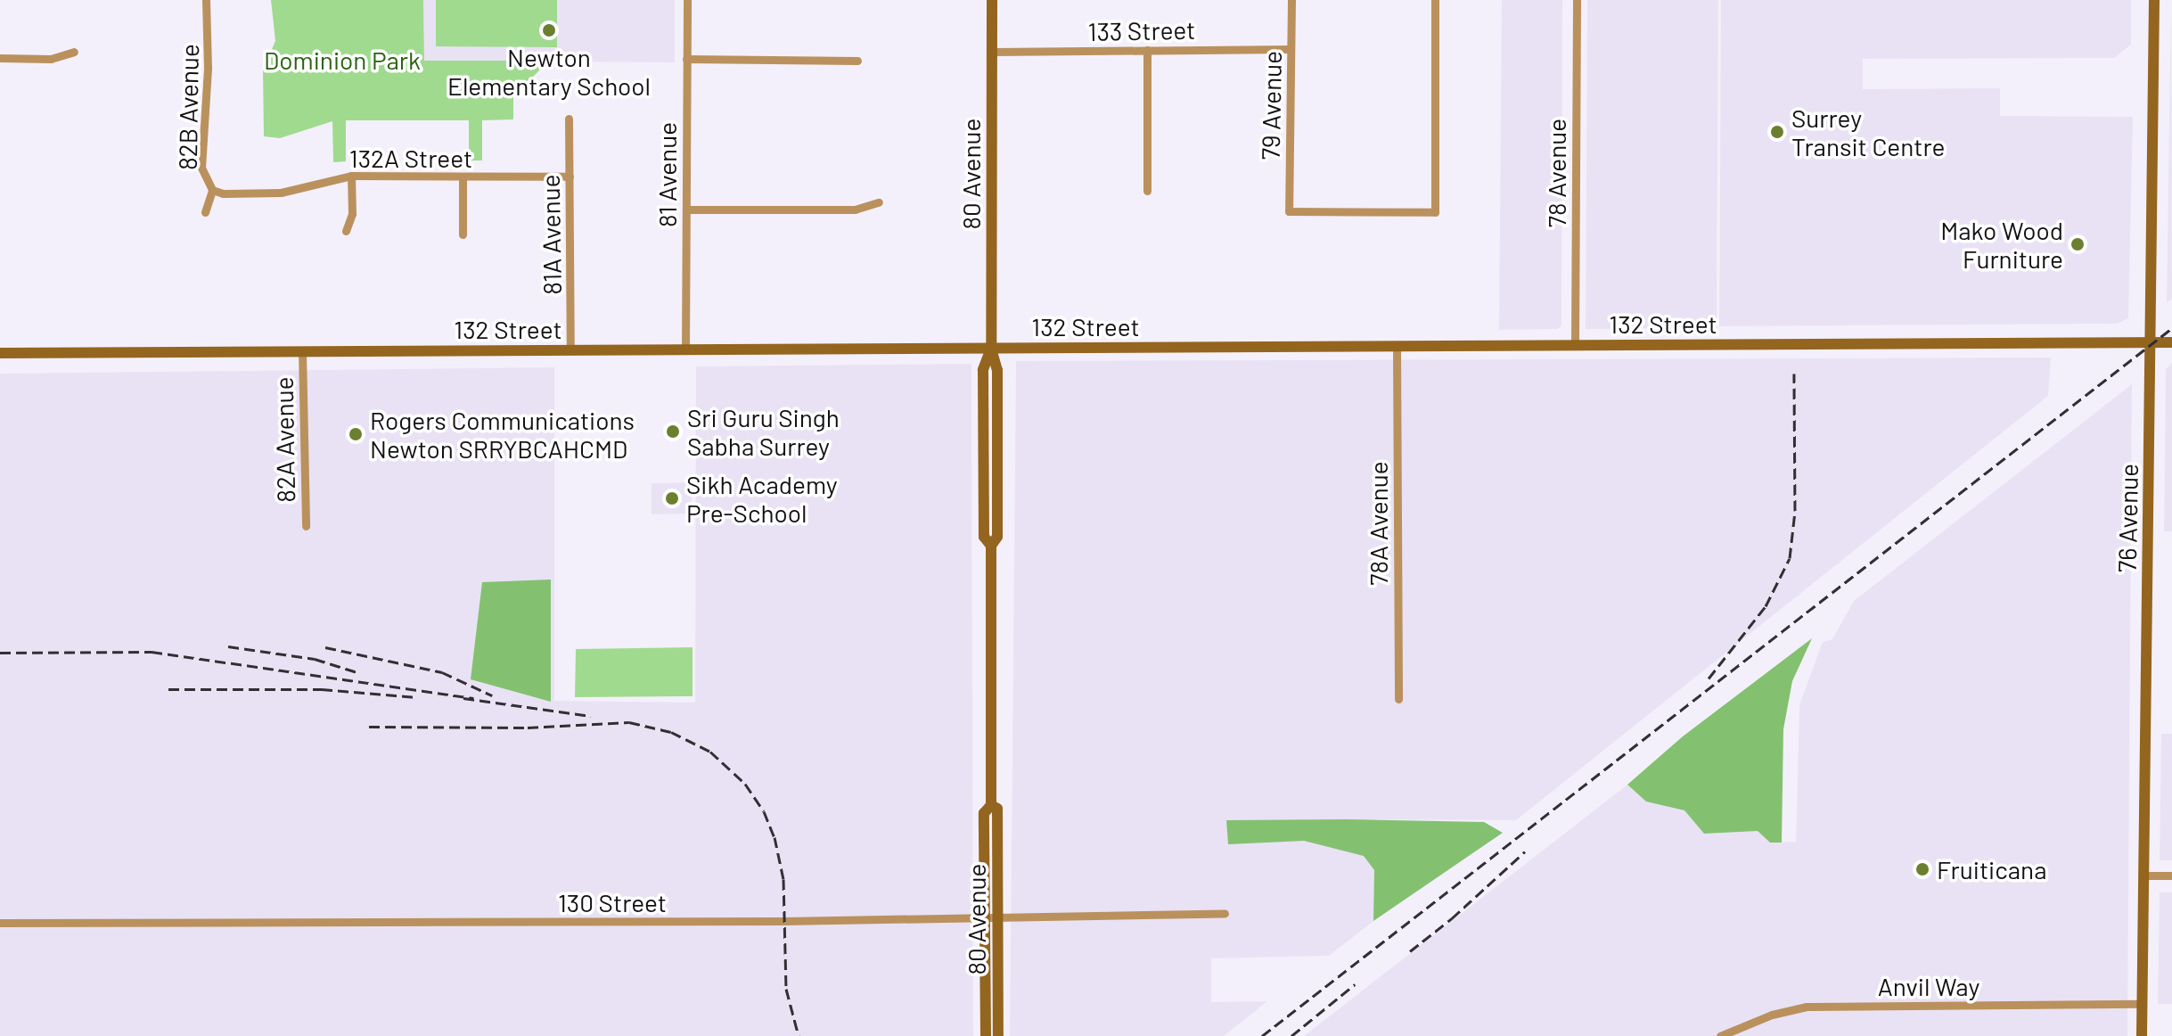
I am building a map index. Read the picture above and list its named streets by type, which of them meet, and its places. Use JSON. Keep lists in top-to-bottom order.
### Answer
{
  "streets": {
    "main road": ["80 Avenue", "132 Street", "76 Avenue"],
    "street": [
      "133 Street",
      "79 Avenue",
      "82B Avenue",
      "132A Street",
      "78 Avenue",
      "81 Avenue",
      "81A Avenue",
      "82A Avenue",
      "78A Avenue",
      "130 Street",
      "Anvil Way"
    ]
  },
  "crossings": [
    ["133 Street", "79 Avenue"],
    ["133 Street", "80 Avenue"],
    ["82B Avenue", "132A Street"],
    ["132A Street", "81A Avenue"],
    ["78 Avenue", "132 Street"],
    ["80 Avenue", "132 Street"],
    ["80 Avenue", "130 Street"],
    ["81 Avenue", "132 Street"],
    ["81A Avenue", "132 Street"],
    ["132 Street", "82A Avenue"],
    ["132 Street", "76 Avenue"],
    ["132 Street", "78A Avenue"],
    ["76 Avenue", "Anvil Way"]
  ],
  "parks": ["Dominion Park"],
  "places": [
    "Newton Elementary School",
    "Surrey Transit Centre",
    "Mako Wood Furniture",
    "Sri Guru Singh Sabha Surrey",
    "Rogers Communications Newton SRRYBCAHCMD",
    "Sikh Academy Pre-School",
    "Fruiticana"
  ]
}
